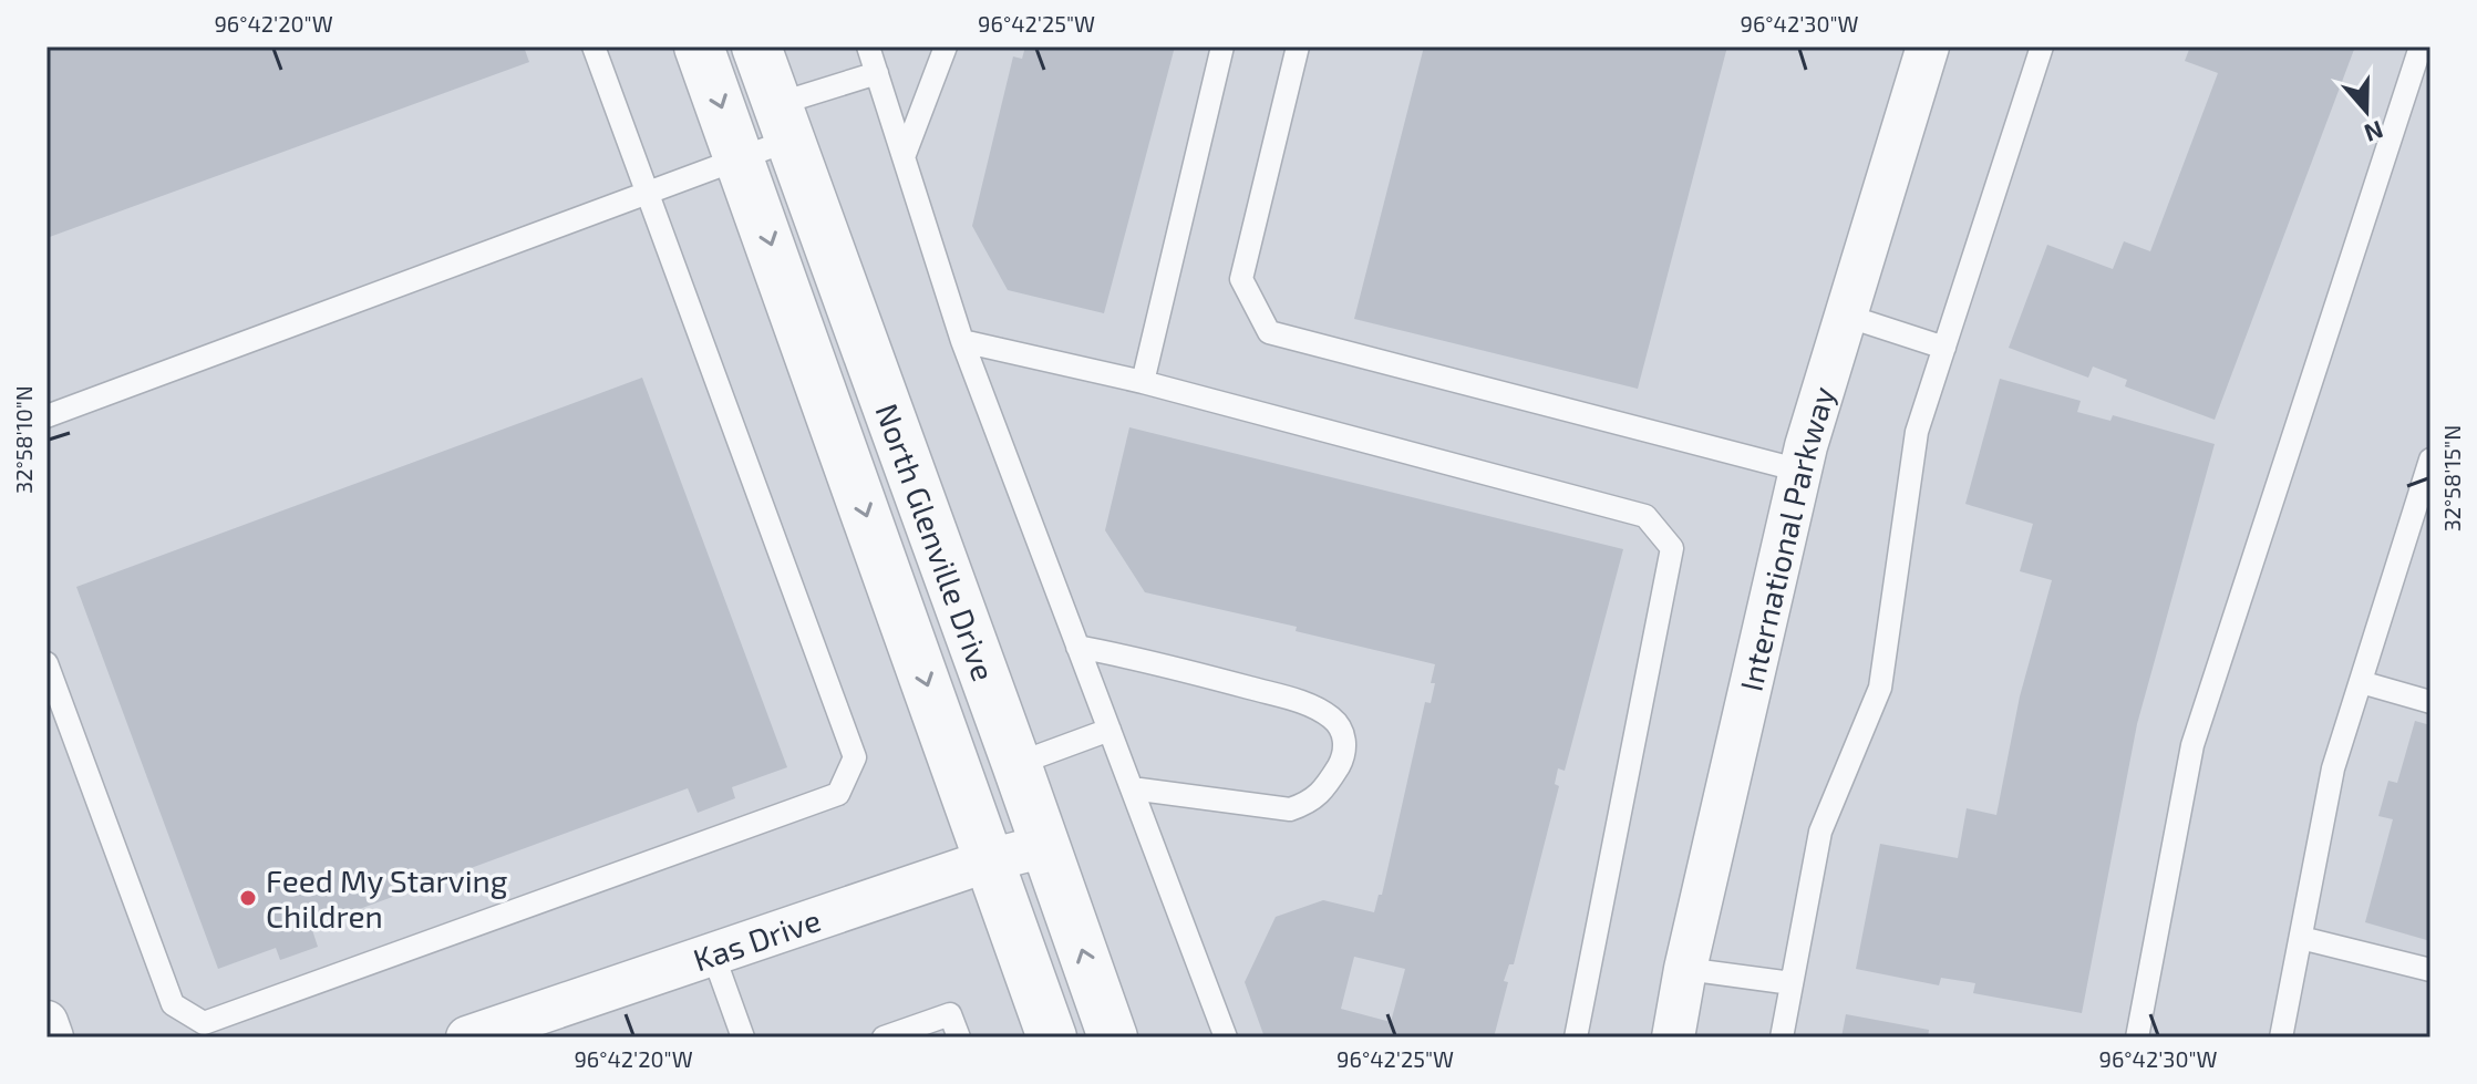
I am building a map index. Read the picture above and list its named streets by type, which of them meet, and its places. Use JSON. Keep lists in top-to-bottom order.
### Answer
{
  "streets": {
    "street": ["International Parkway", "North Glenville Drive", "Kas Drive"]
  },
  "crossings": [
    ["North Glenville Drive", "Kas Drive"]
  ],
  "places": ["Feed My Starving Children"],
  "north": "bottom",
  "coordinates": [
    "96°42'20\"W",
    "96°42'25\"W",
    "96°42'30\"W",
    "32°58'10\"N",
    "32°58'15\"N"
  ]
}
